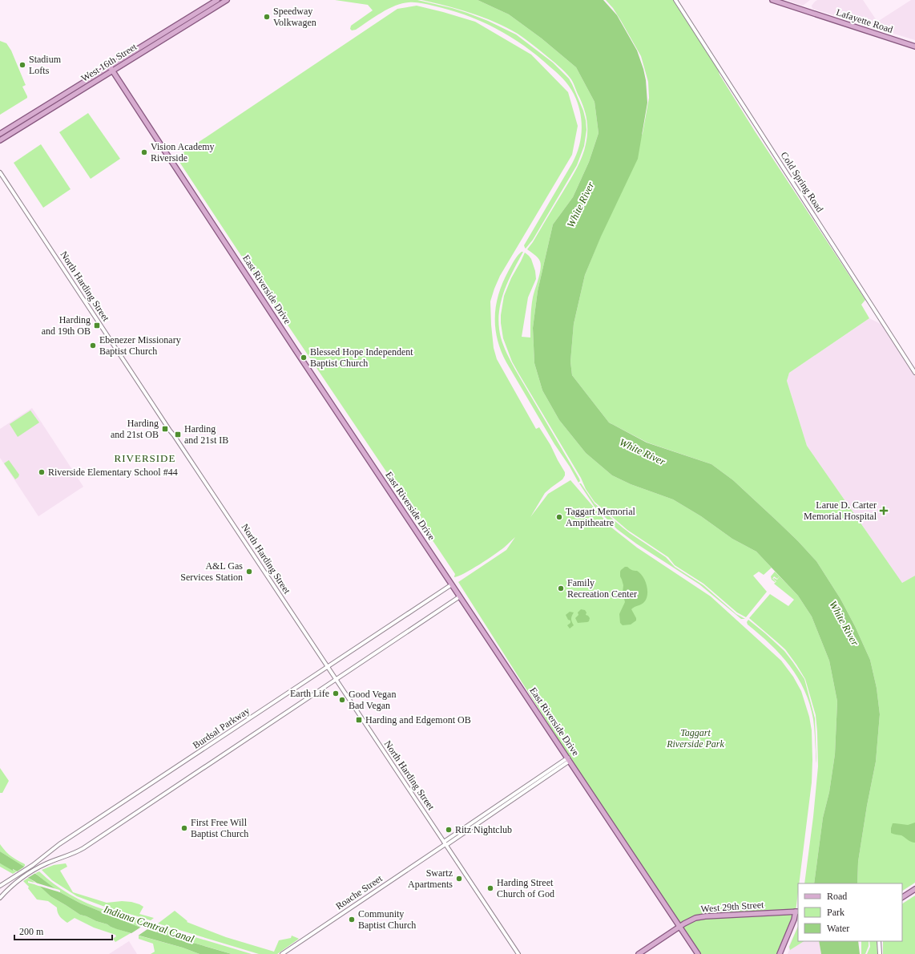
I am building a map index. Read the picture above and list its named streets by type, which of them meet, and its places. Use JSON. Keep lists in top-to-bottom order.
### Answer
{
  "streets": {
    "main road": [
      "Lafayette Road",
      "West 16th Street",
      "East Riverside Drive",
      "West 29th Street"
    ],
    "street": [
      "Cold Spring Road",
      "North Harding Street",
      "Burdsal Parkway",
      "Roache Street"
    ]
  },
  "crossings": [
    ["West 16th Street", "East Riverside Drive"],
    ["North Harding Street", "Burdsal Parkway"],
    ["North Harding Street", "Roache Street"],
    ["East Riverside Drive", "Burdsal Parkway"],
    ["East Riverside Drive", "Roache Street"],
    ["East Riverside Drive", "West 29th Street"]
  ],
  "districts": ["RIVERSIDE"],
  "water": ["White River", "Indiana Central Canal"],
  "parks": ["Taggart Riverside Park"],
  "places": {
    "other": [
      "Speedway Volkwagen",
      "Stadium Lofts",
      "Vision Academy Riverside",
      "Ebenezer Missionary Baptist Church",
      "Blessed Hope Independent Baptist Church",
      "Riverside Elementary School #44",
      "Taggart Memorial Ampitheatre",
      "A&L Gas Services Station",
      "Family Recreation Center",
      "Earth Life",
      "Good Vegan Bad Vegan",
      "First Free Will Baptist Church",
      "Ritz Nightclub",
      "Swartz Apartments",
      "Harding Street Church of God",
      "Community Baptist Church"
    ],
    "transit": [
      "Harding and 19th OB",
      "Harding and 21st OB",
      "Harding and 21st IB",
      "Harding and Edgemont OB"
    ],
    "health": ["Larue D. Carter Memorial Hospital"]
  },
  "legend": ["Road", "Park", "Water"],
  "scale_bar": "200 m"
}
